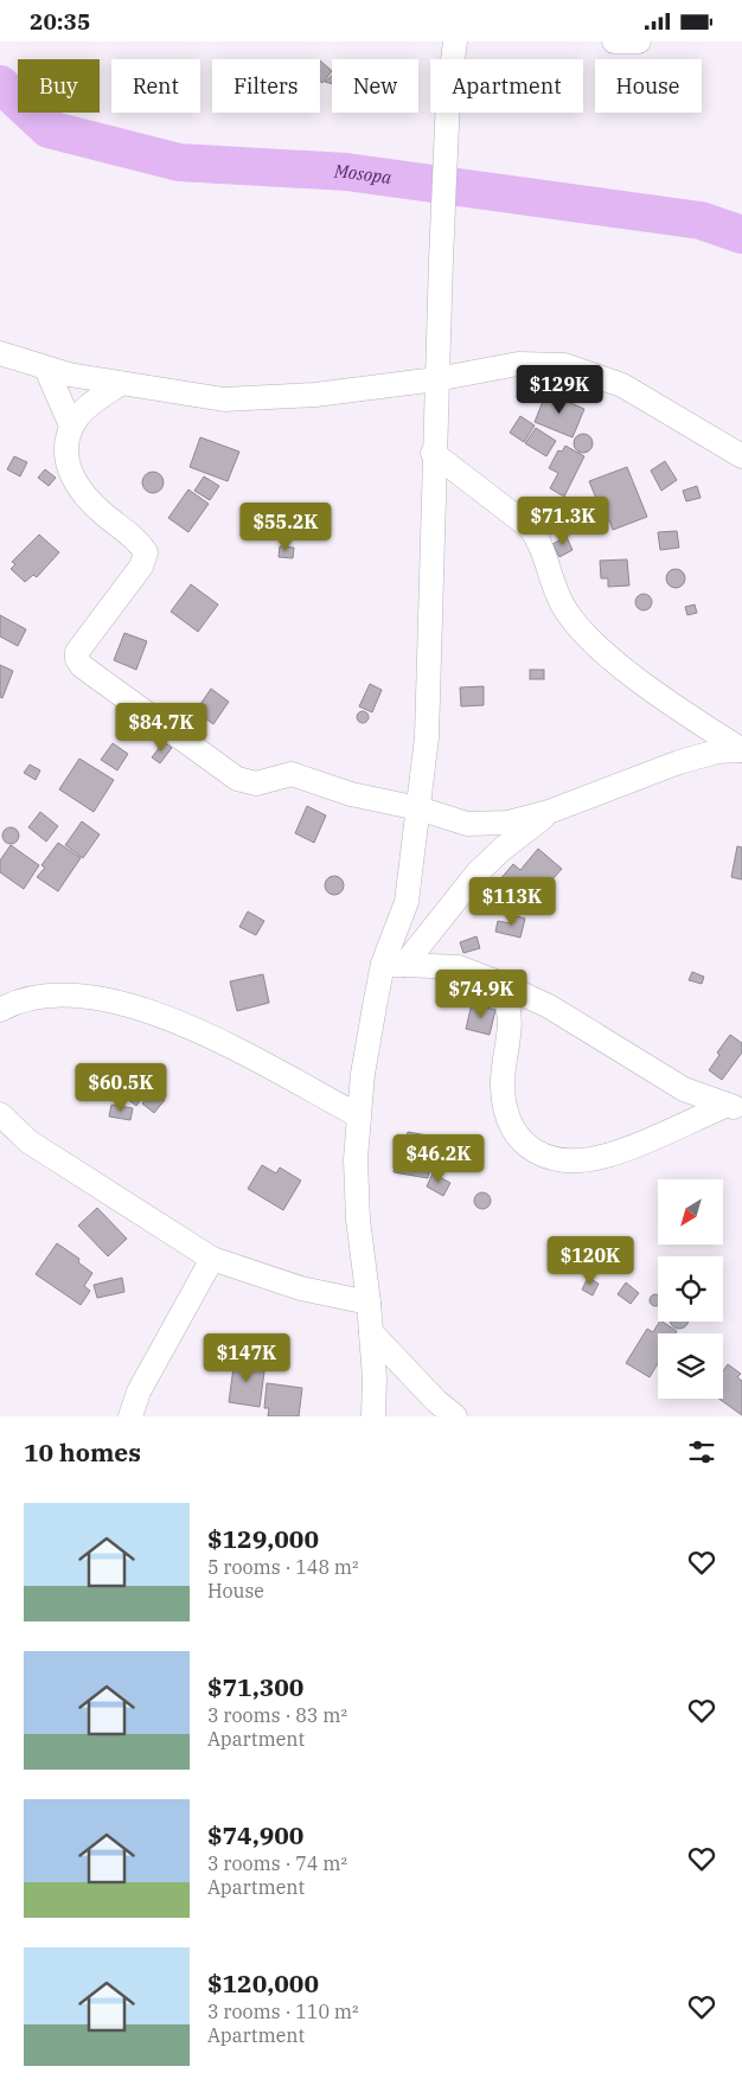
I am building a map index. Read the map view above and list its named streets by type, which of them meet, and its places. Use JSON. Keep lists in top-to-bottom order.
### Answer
{
  "water": ["Mosopa"],
  "north": "bottom left",
  "page": {
    "status": "20:35",
    "chip": [
      "Buy",
      "Rent",
      "Filters",
      "New",
      "Apartment",
      "House"
    ],
    "price": [
      "$129K",
      "$71.3K",
      "$55.2K",
      "$84.7K",
      "$113K",
      "$74.9K",
      "$60.5K",
      "$46.2K",
      "$120K",
      "$147K"
    ],
    "heading": "10 homes",
    "list": [
      {
        "name": "$129,000",
        "note": "5 rooms · 148 m² · House"
      },
      {
        "name": "$71,300",
        "note": "3 rooms · 83 m² · Apartment"
      },
      {
        "name": "$74,900",
        "note": "3 rooms · 74 m² · Apartment"
      },
      {
        "name": "$120,000",
        "note": "3 rooms · 110 m² · Apartment"
      }
    ]
  }
}
